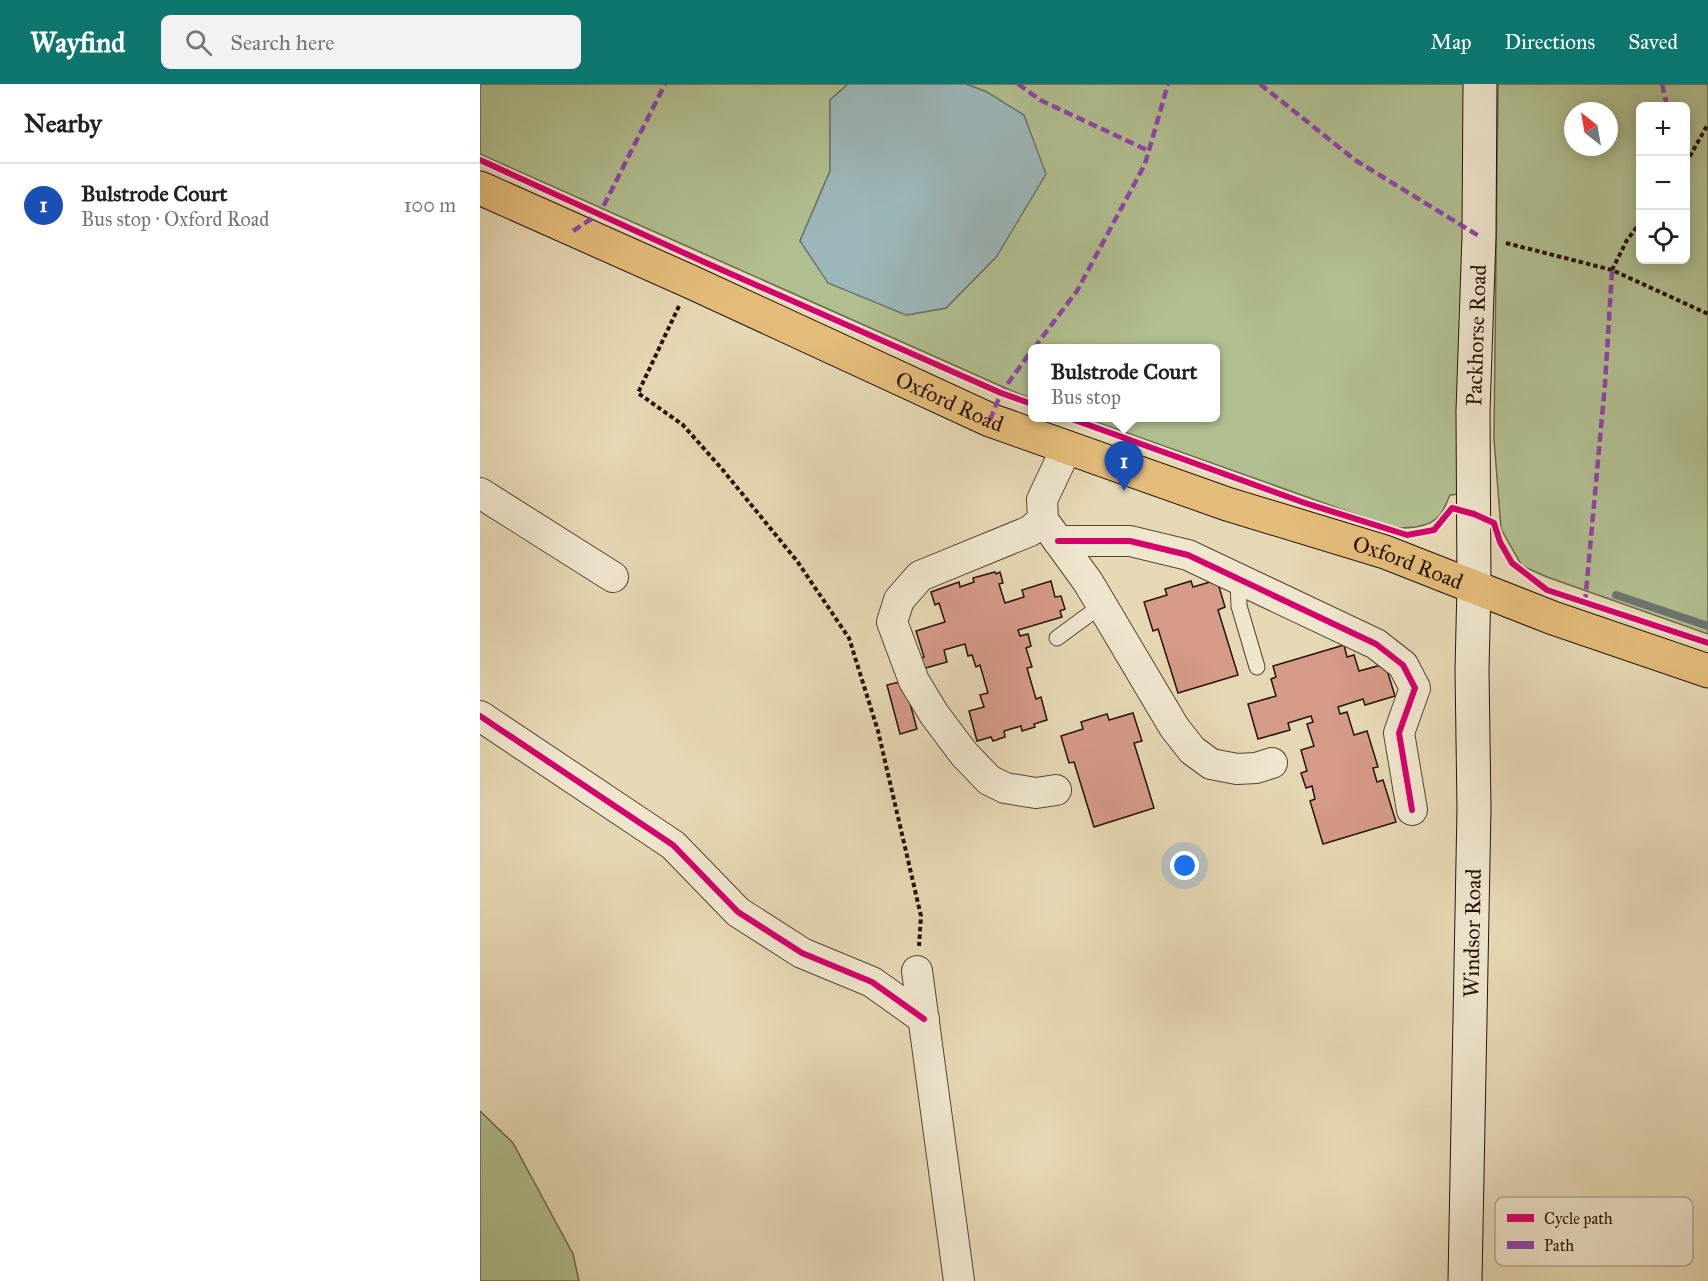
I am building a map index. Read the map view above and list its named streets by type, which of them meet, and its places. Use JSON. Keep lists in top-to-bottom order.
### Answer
{
  "streets": {
    "main road": ["Packhorse Road", "Oxford Road", "Windsor Road"]
  },
  "crossings": [
    ["Packhorse Road", "Oxford Road"],
    ["Packhorse Road", "Windsor Road"],
    ["Oxford Road", "Windsor Road"]
  ],
  "legend": ["Cycle path", "Path"],
  "north": "top left",
  "page": {
    "header": "Wayfind",
    "search": "Search here",
    "nav": ["Map", "Directions", "Saved"],
    "heading": "Nearby",
    "map_buttons": ["+", "−"],
    "list": [
      {
        "mark": "1",
        "name": "Bulstrode Court",
        "note": "Bus stop · Oxford Road",
        "value": "100 m"
      }
    ],
    "popup": ["Bulstrode Court", "Bus stop"],
    "pins": "1"
  }
}
